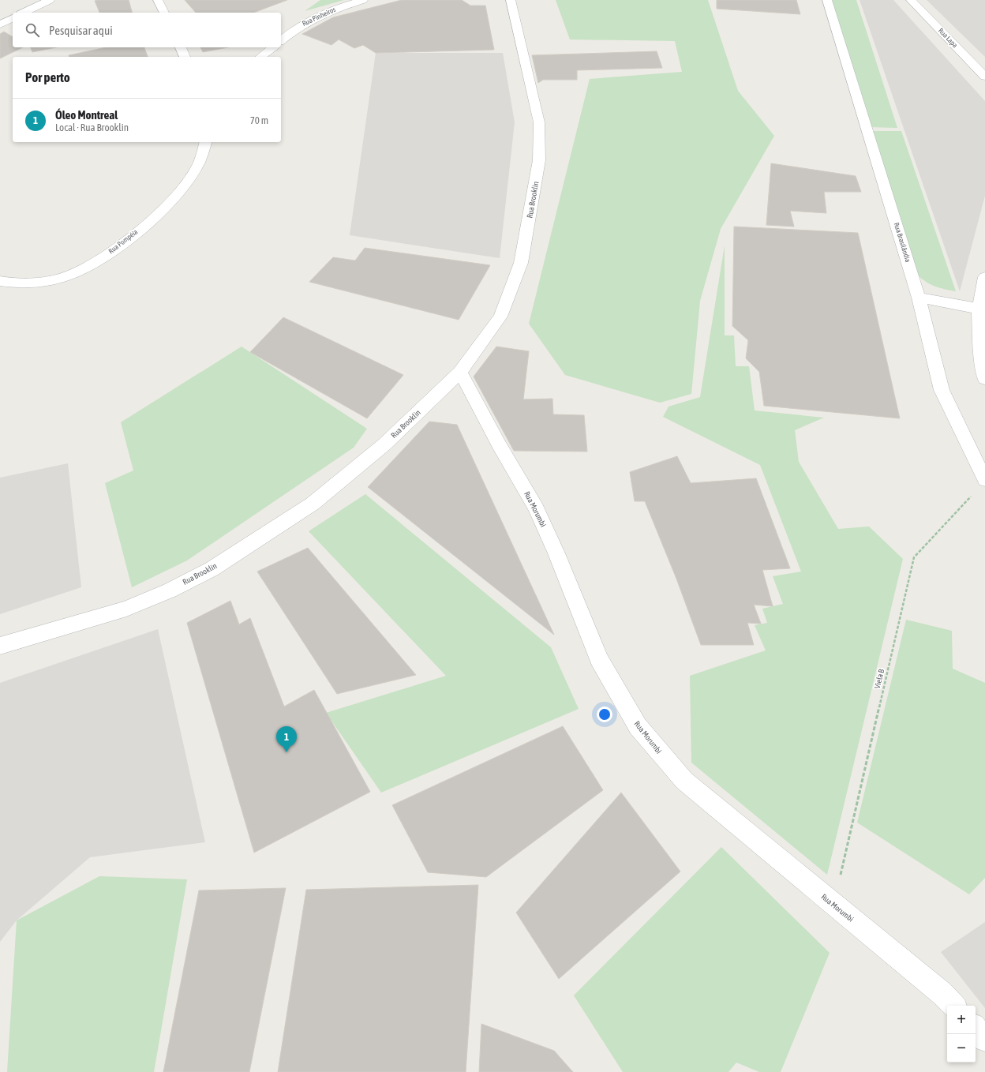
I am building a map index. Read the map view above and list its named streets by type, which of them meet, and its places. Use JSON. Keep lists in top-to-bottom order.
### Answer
{
  "streets": {
    "street": [
      "Rua Pinheiros",
      "Rua Lapa",
      "Rua Brooklin",
      "Rua Pompéia",
      "Rua Brasilândia",
      "Rua Morumbi"
    ],
    "path": ["Viela B"]
  },
  "crossings": [
    ["Rua Brooklin", "Rua Morumbi"],
    ["Rua Morumbi", "Viela B"]
  ],
  "page": {
    "search": "Pesquisar aqui",
    "heading": "Por perto",
    "list": [
      {
        "mark": "1",
        "name": "Óleo Montreal",
        "note": "Local · Rua Brooklin",
        "value": "70 m"
      }
    ],
    "pins": "1",
    "map_buttons": ["+", "−"]
  }
}
